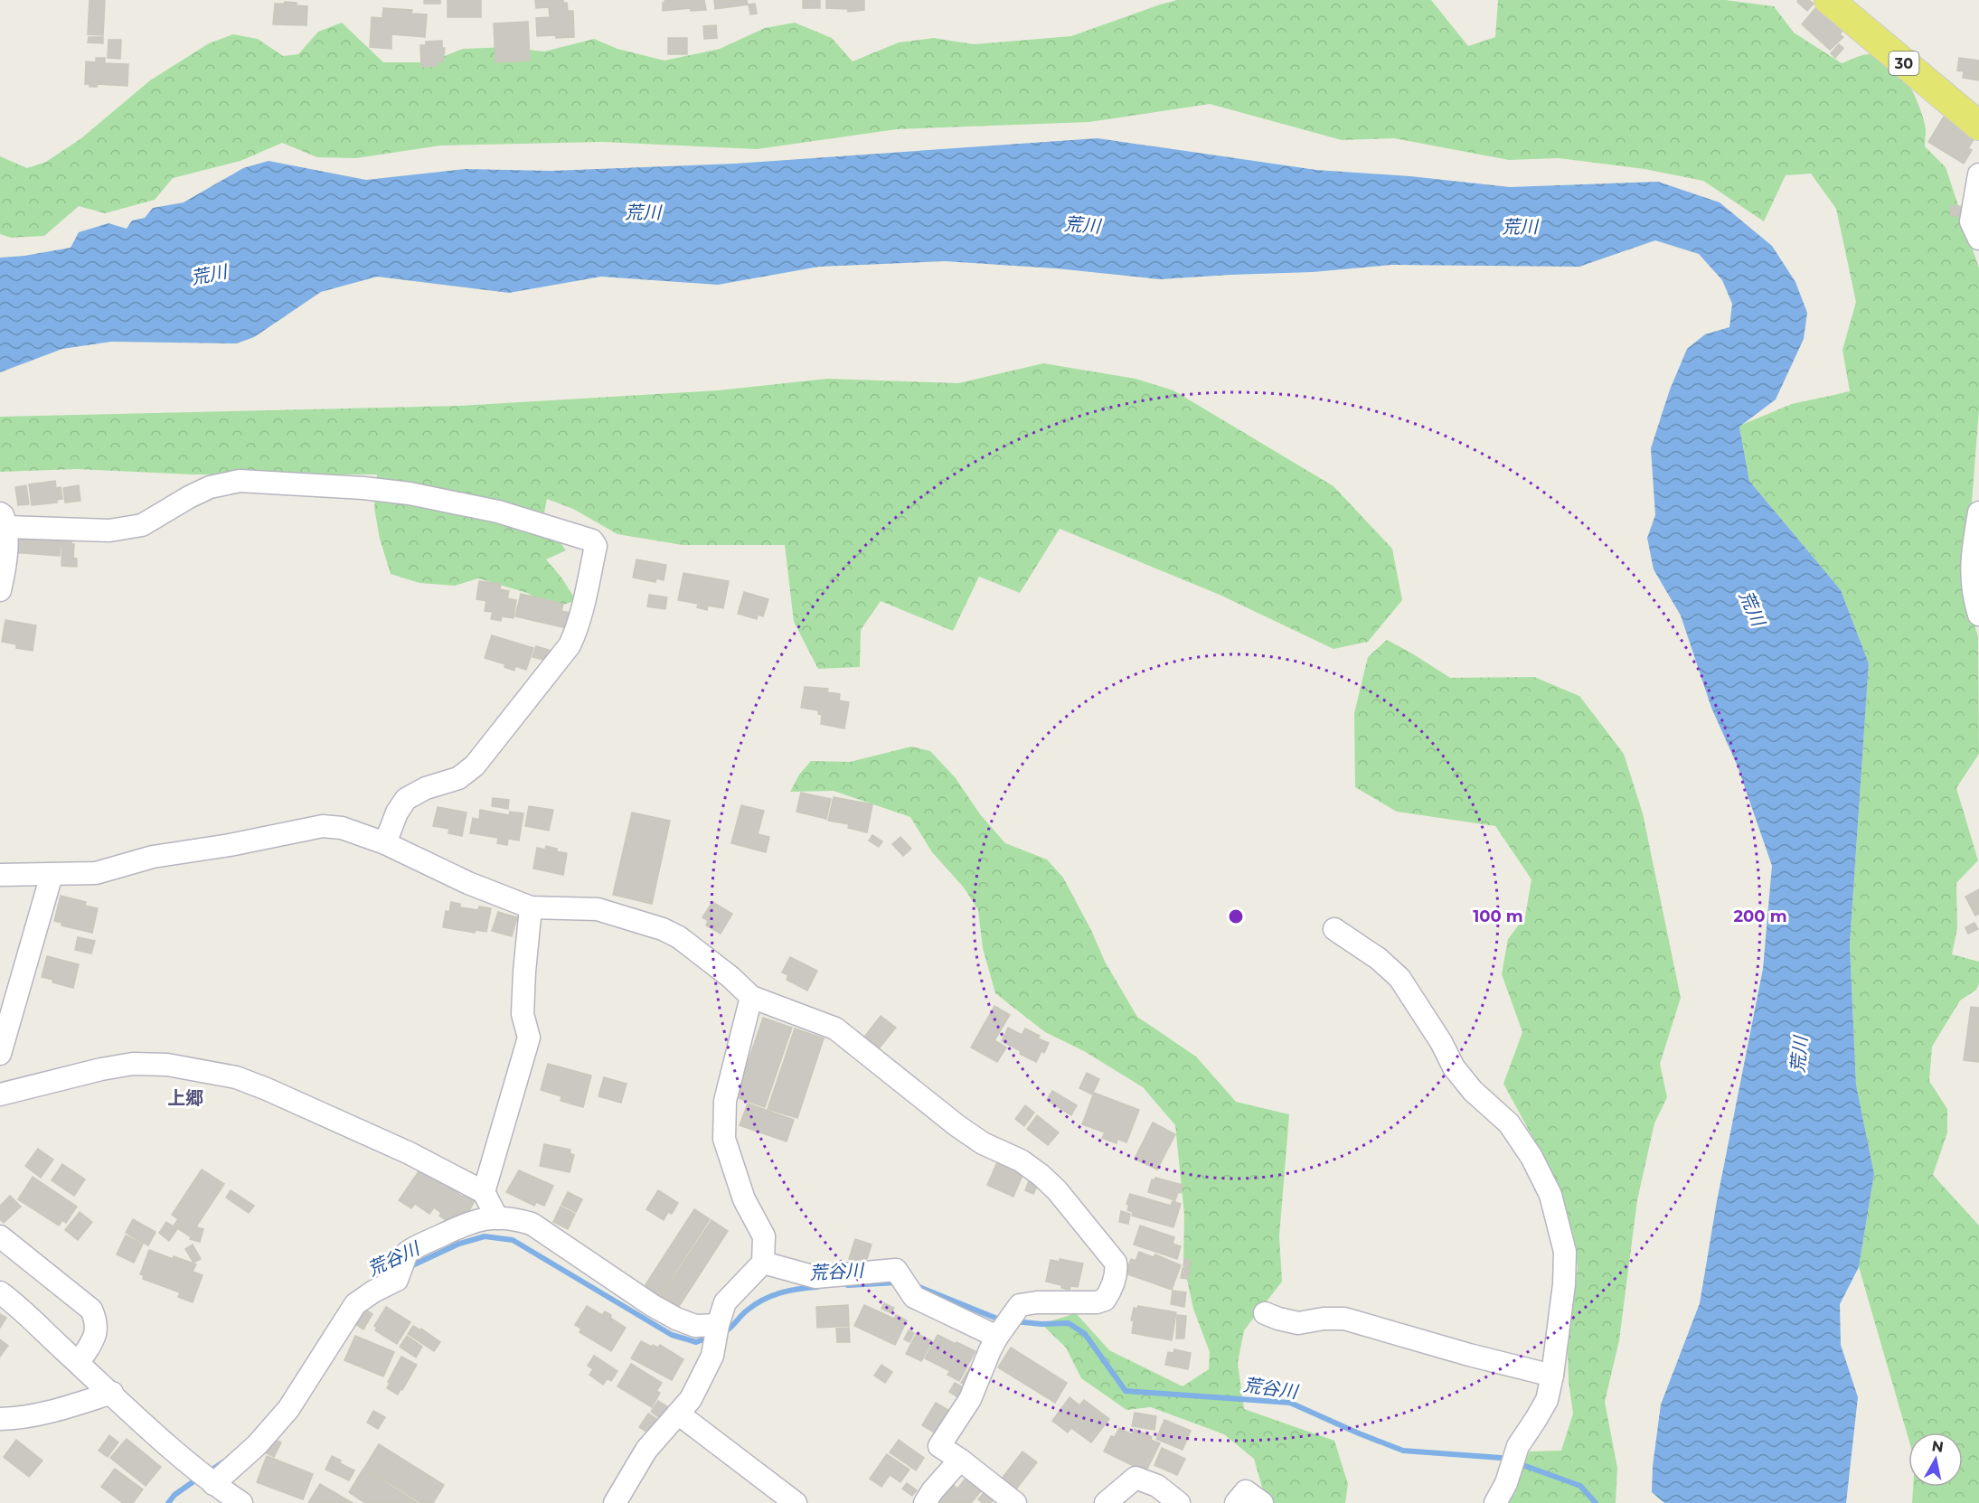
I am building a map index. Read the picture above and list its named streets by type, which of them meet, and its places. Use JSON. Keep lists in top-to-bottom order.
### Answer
{
  "streets": {
    "main road": ["30"]
  },
  "districts": ["上郷"],
  "water": ["荒川", "荒谷川"],
  "north": "top",
  "rings": ["100 m", "200 m"]
}
